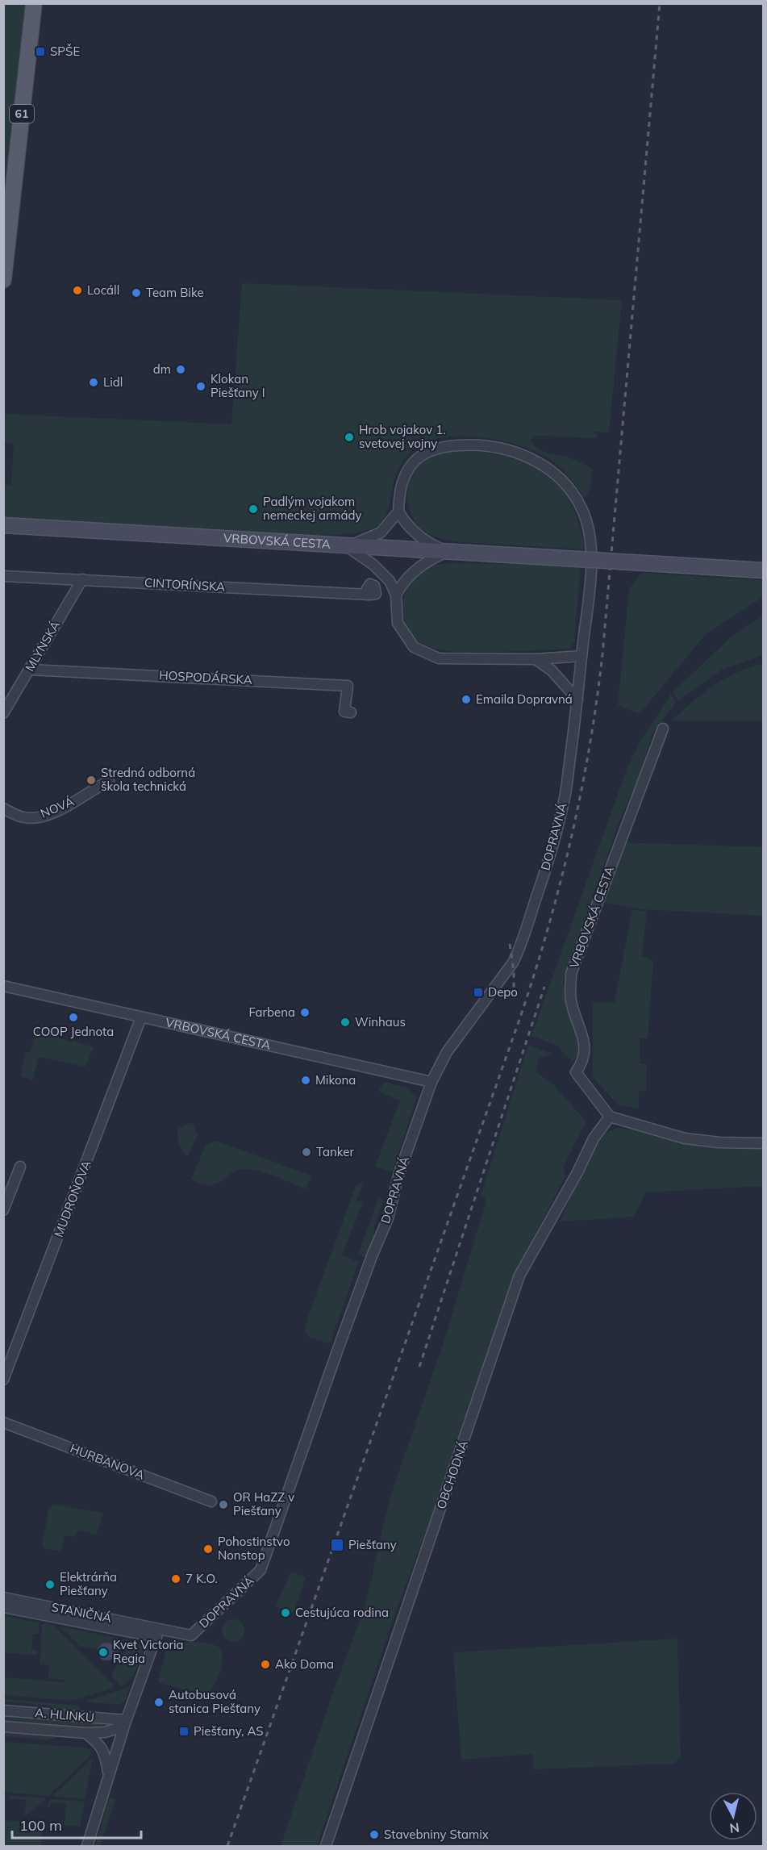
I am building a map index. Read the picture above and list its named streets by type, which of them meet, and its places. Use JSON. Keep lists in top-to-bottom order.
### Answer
{
  "streets": {
    "main road": ["61", "VRBOVSKÁ CESTA"],
    "street": [
      "CINTORÍNSKA",
      "MLYNSKÁ",
      "HOSPODÁRSKA",
      "NOVÁ",
      "DOPRAVNÁ",
      "MUDROŇOVA",
      "HURBANOVA",
      "OBCHODNÁ",
      "STANIČNÁ",
      "A. HLINKU"
    ]
  },
  "crossings": [
    ["VRBOVSKÁ CESTA", "DOPRAVNÁ"],
    ["VRBOVSKÁ CESTA", "MUDROŇOVA"],
    ["VRBOVSKÁ CESTA", "OBCHODNÁ"],
    ["CINTORÍNSKA", "MLYNSKÁ"],
    ["MLYNSKÁ", "HOSPODÁRSKA"],
    ["DOPRAVNÁ", "STANIČNÁ"],
    ["DOPRAVNÁ", "A. HLINKU"],
    ["STANIČNÁ", "A. HLINKU"]
  ],
  "places": {
    "transit": [
      "SPŠE",
      "Depo",
      "Piešťany",
      "Piešťany, AS"
    ],
    "other": [
      "Locáll",
      "Team Bike",
      "dm",
      "Lidl",
      "Klokan Piešťany I",
      "Hrob vojakov 1. svetovej vojny",
      "Padlým vojakom nemeckej armády",
      "Emaila Dopravná",
      "Stredná odborná škola technická",
      "Farbena",
      "COOP Jednota",
      "Winhaus",
      "Mikona",
      "Tanker",
      "OR HaZZ v Piešťany",
      "Pohostinstvo Nonstop",
      "7 K.O.",
      "Elektrárňa Piešťany",
      "Cestujúca rodina",
      "Kvet Victoria Regia",
      "Ako Doma",
      "Autobusová stanica Piešťany",
      "Stavebniny Stamix"
    ]
  },
  "scale_bar": "100 m",
  "north": "bottom"
}
